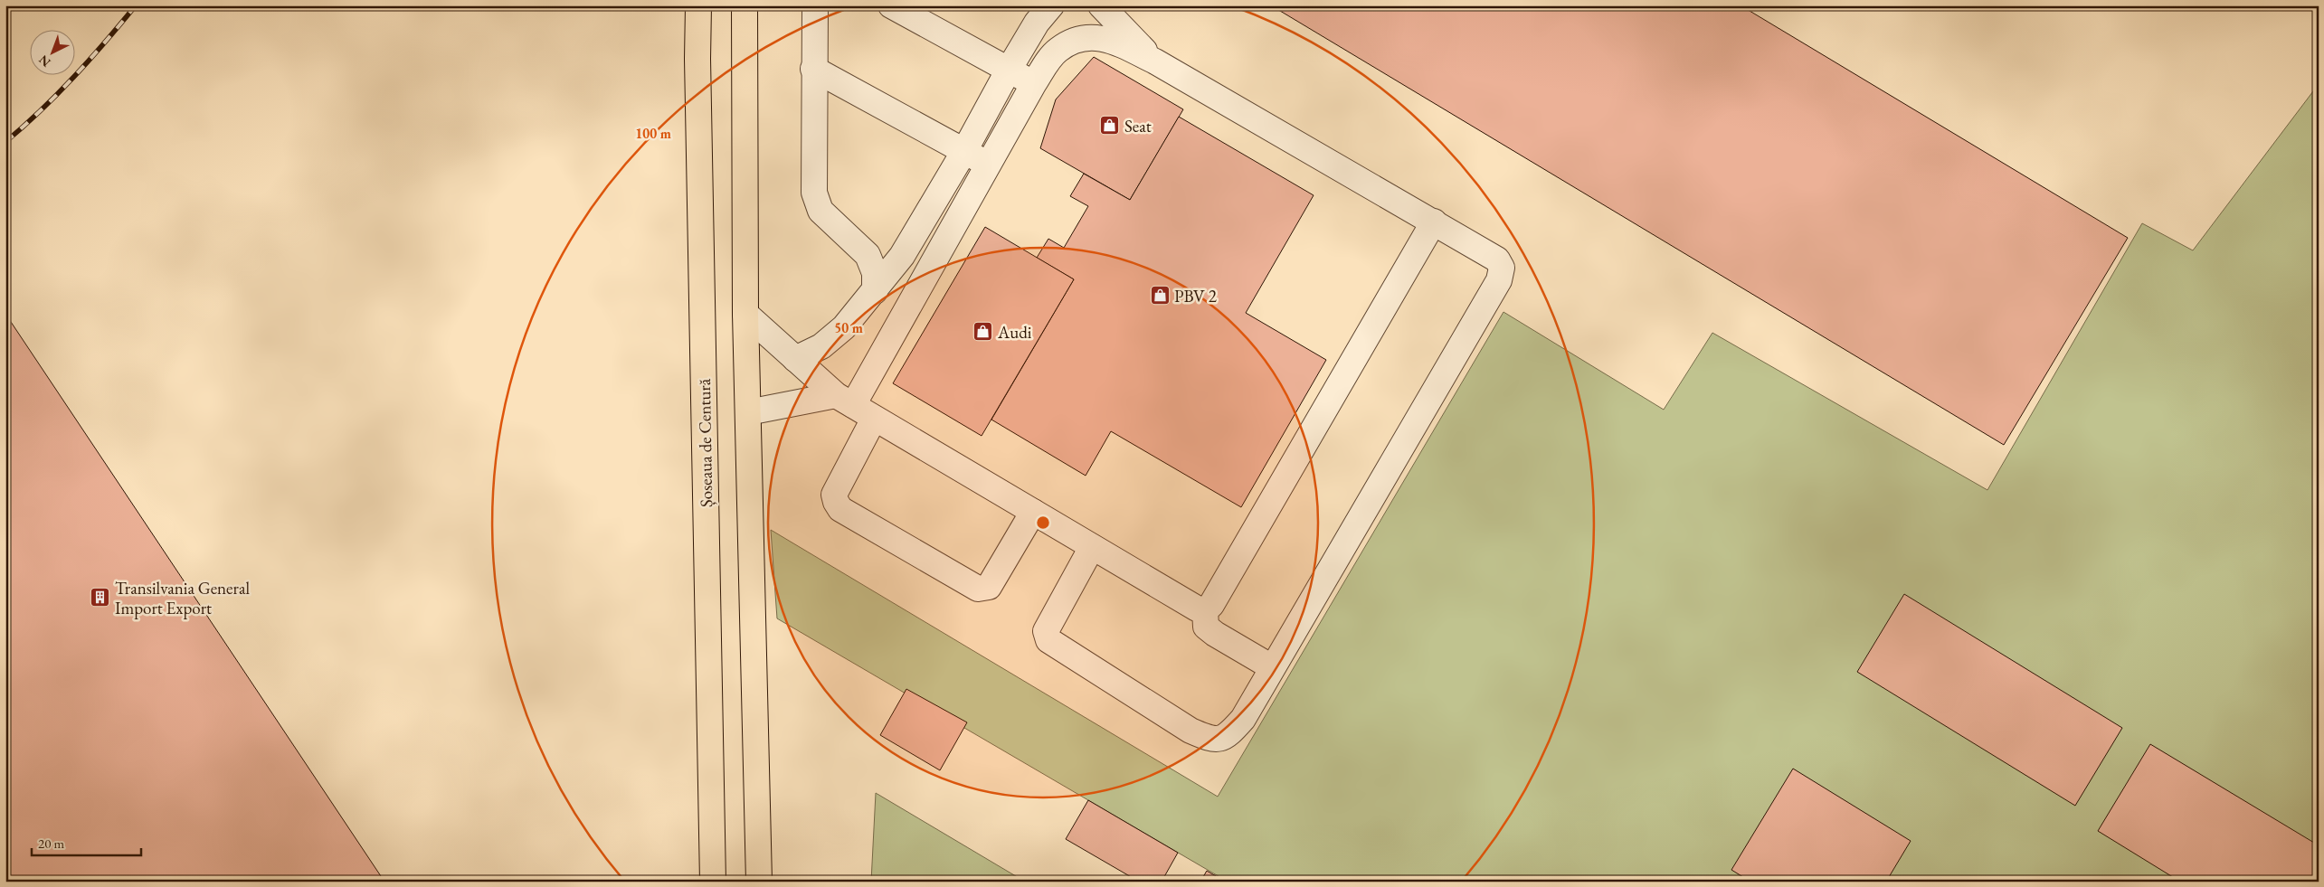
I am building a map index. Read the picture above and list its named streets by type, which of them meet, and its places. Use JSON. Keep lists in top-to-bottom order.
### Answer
{
  "streets": {
    "main road": ["Șoseaua de Centură"]
  },
  "places": {
    "shop": ["Seat", "PBV 2", "Audi"],
    "building": ["Transilvania General Import Export"]
  },
  "scale_bar": "20 m",
  "north": "bottom left",
  "rings": ["100 m", "50 m"]
}
